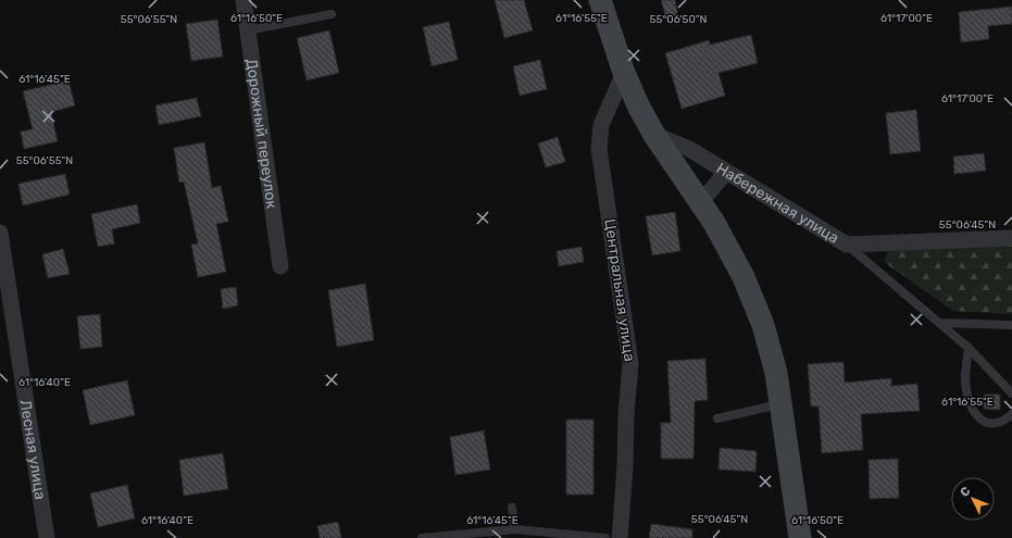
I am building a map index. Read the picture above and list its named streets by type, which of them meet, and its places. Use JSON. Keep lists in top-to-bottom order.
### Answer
{
  "streets": {
    "street": [
      "Дорожный переулок",
      "Набережная улица",
      "Центральная улица",
      "Лесная улица"
    ]
  },
  "north": "top left",
  "coordinates": [
    "61°16'50\"E",
    "61°16'55\"E",
    "61°17'00\"E",
    "55°06'55\"N",
    "55°06'50\"N",
    "61°16'45\"E",
    "55°06'45\"N",
    "61°16'40\"E"
  ]
}
